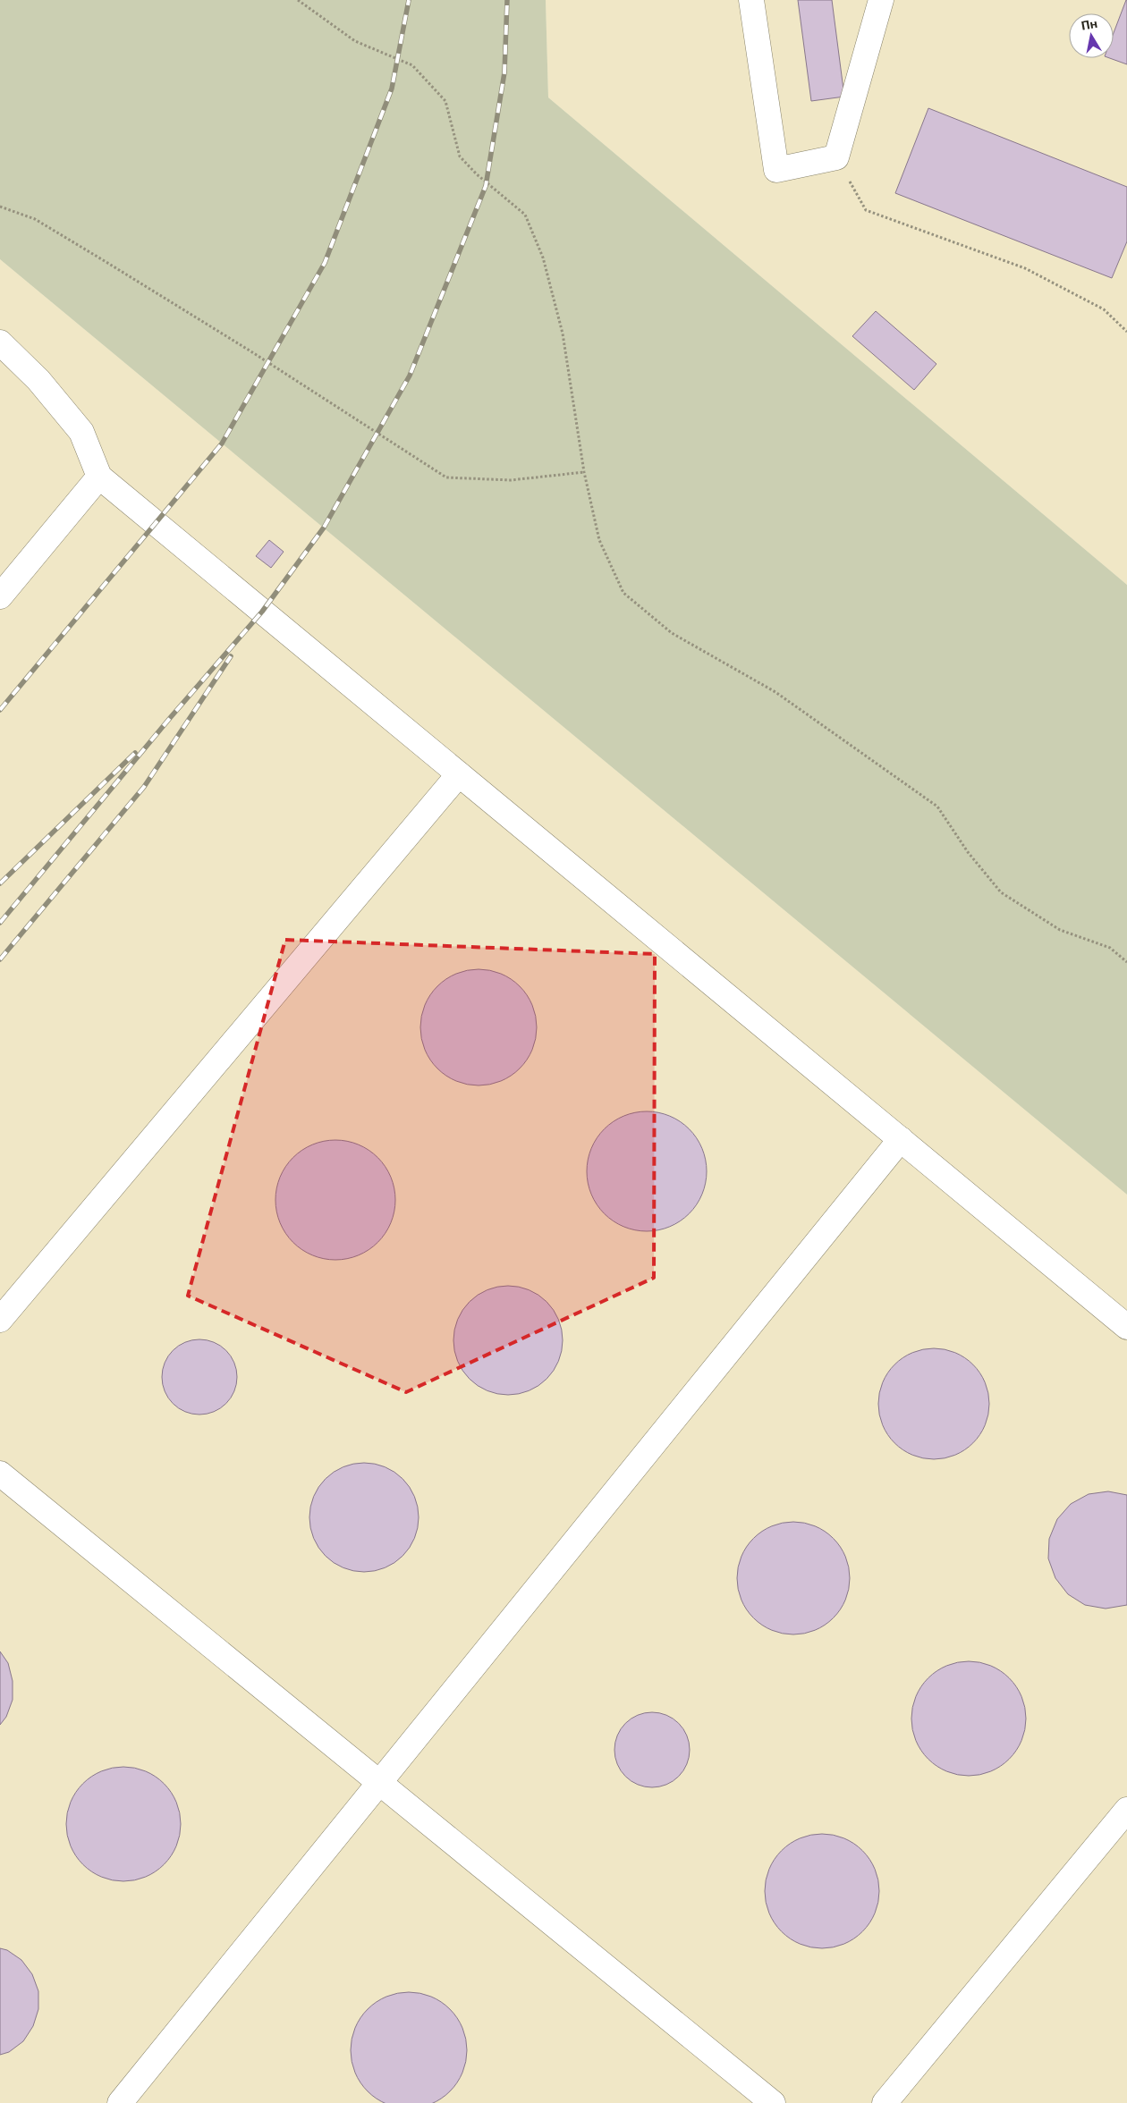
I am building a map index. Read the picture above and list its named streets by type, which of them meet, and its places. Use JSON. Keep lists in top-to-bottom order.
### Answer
{
  "north": "top"
}
